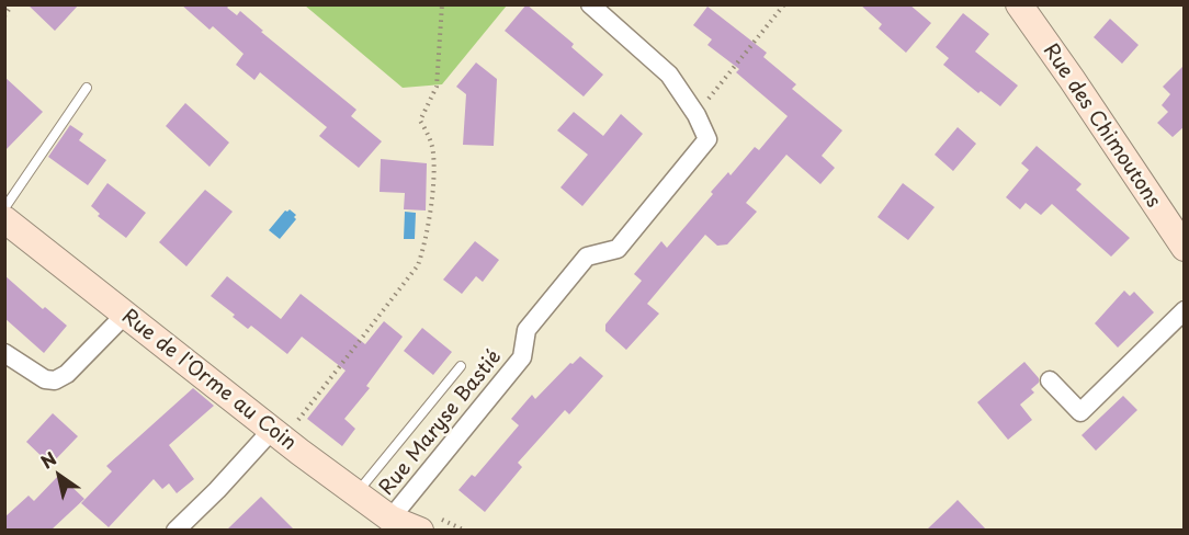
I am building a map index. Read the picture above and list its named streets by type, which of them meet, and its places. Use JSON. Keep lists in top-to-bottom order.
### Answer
{
  "streets": {
    "main road": ["Rue des Chimoutons", "Rue de l'Orme au Coin"],
    "street": ["Rue Maryse Bastié"]
  },
  "crossings": [
    ["Rue de l'Orme au Coin", "Rue Maryse Bastié"]
  ],
  "north": "top left"
}
